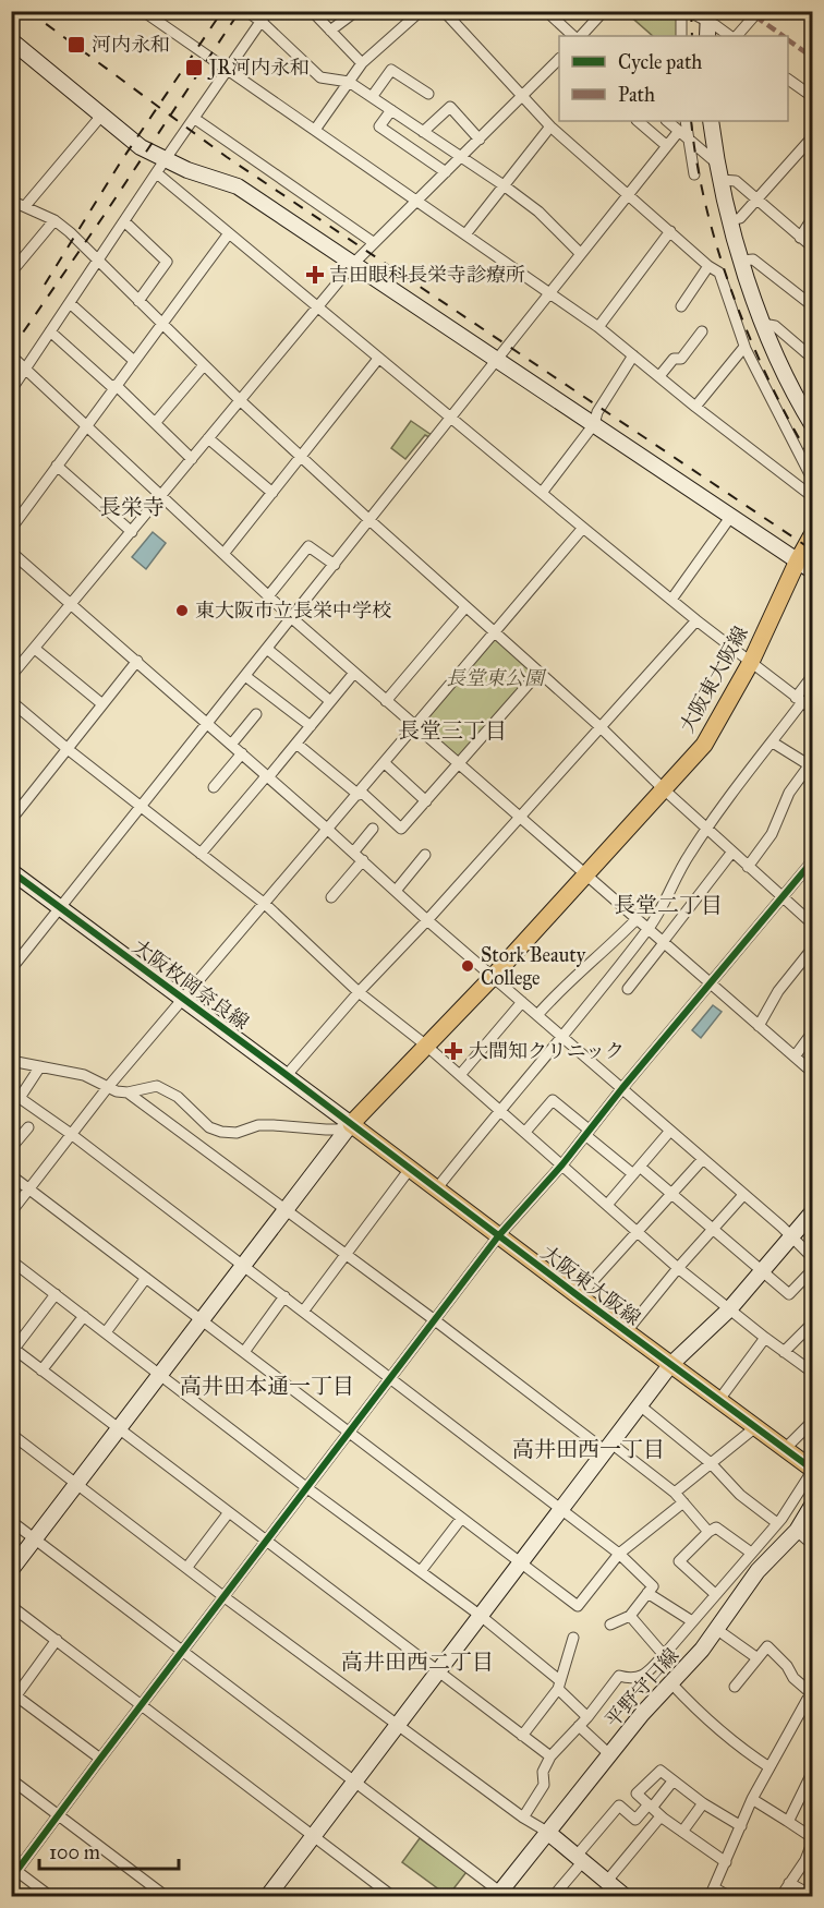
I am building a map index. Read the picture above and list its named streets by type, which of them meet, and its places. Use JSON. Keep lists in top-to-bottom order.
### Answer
{
  "streets": {
    "main road": ["大阪東大阪線"],
    "street": ["大阪枚岡奈良線", "平野守口線"]
  },
  "crossings": [
    ["大阪東大阪線", "大阪枚岡奈良線"]
  ],
  "districts": [
    "長栄寺",
    "長堂三丁目",
    "長堂二丁目",
    "高井田本通一丁目",
    "高井田西一丁目",
    "高井田西二丁目"
  ],
  "parks": ["長堂東公園"],
  "places": {
    "transit": ["河内永和", "JR河内永和"],
    "health": ["吉田眼科長栄寺診療所", "大間知クリニック"],
    "other": ["東大阪市立長栄中学校", "Stork Beauty College"]
  },
  "legend": ["Cycle path", "Path"],
  "scale_bar": "100 m"
}
